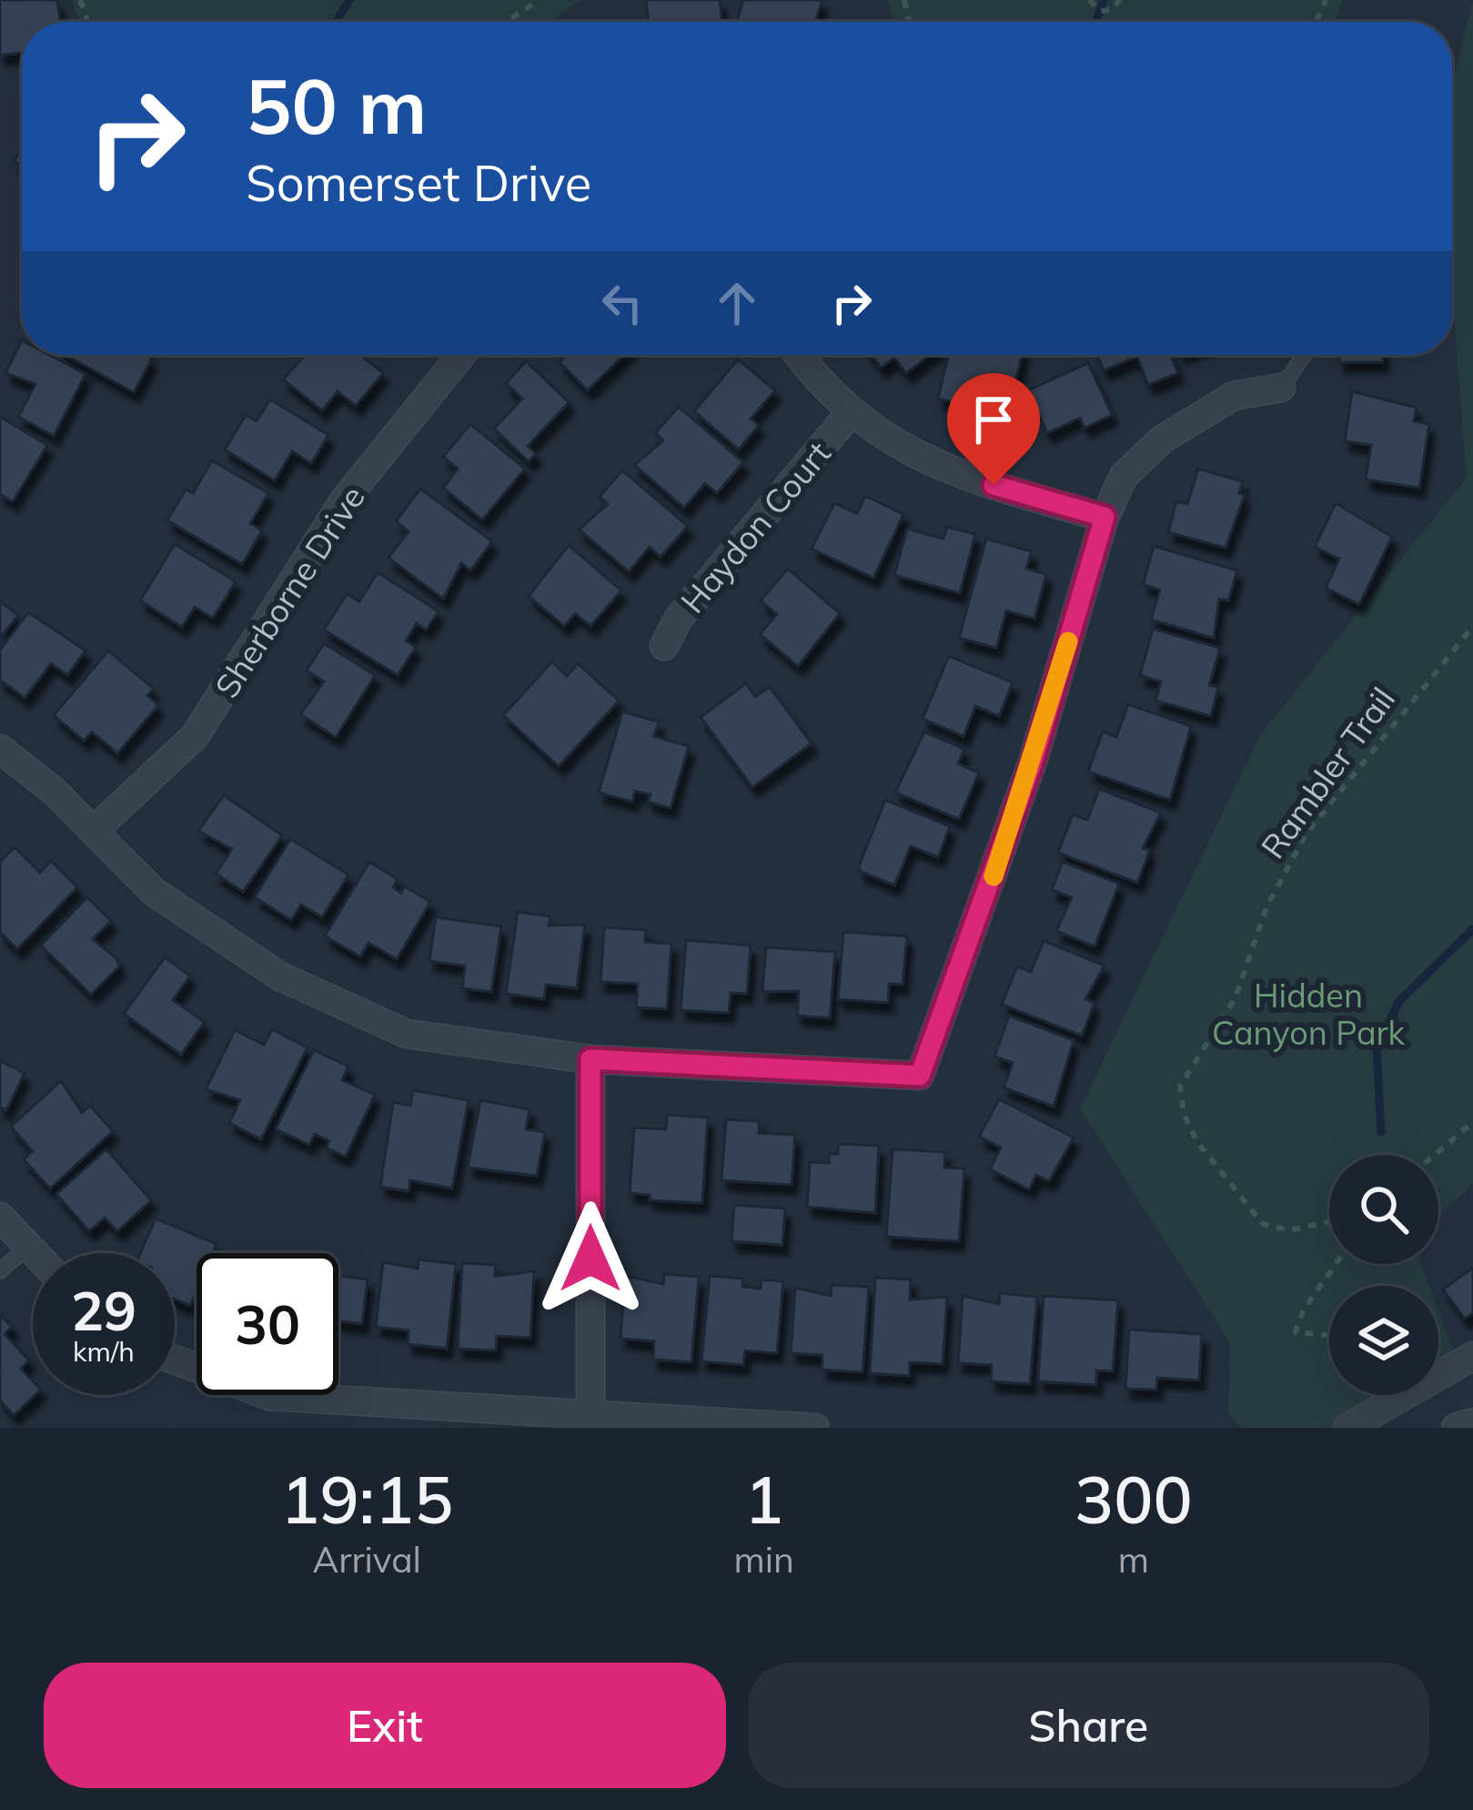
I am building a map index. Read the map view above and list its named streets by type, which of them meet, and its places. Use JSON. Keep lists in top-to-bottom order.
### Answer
{
  "streets": {
    "street": ["Haydon Court", "Sherborne Drive"],
    "path": ["Rambler Trail"]
  },
  "parks": ["Hidden Canyon Park"],
  "page": {
    "turn": ["50 m", "Somerset Drive"],
    "speed": "29 km/h",
    "limit": "30",
    "eta": [
      "19:15",
      "Arrival",
      "1",
      "min",
      "300",
      "m"
    ],
    "buttons": ["Exit", "Share"]
  }
}
